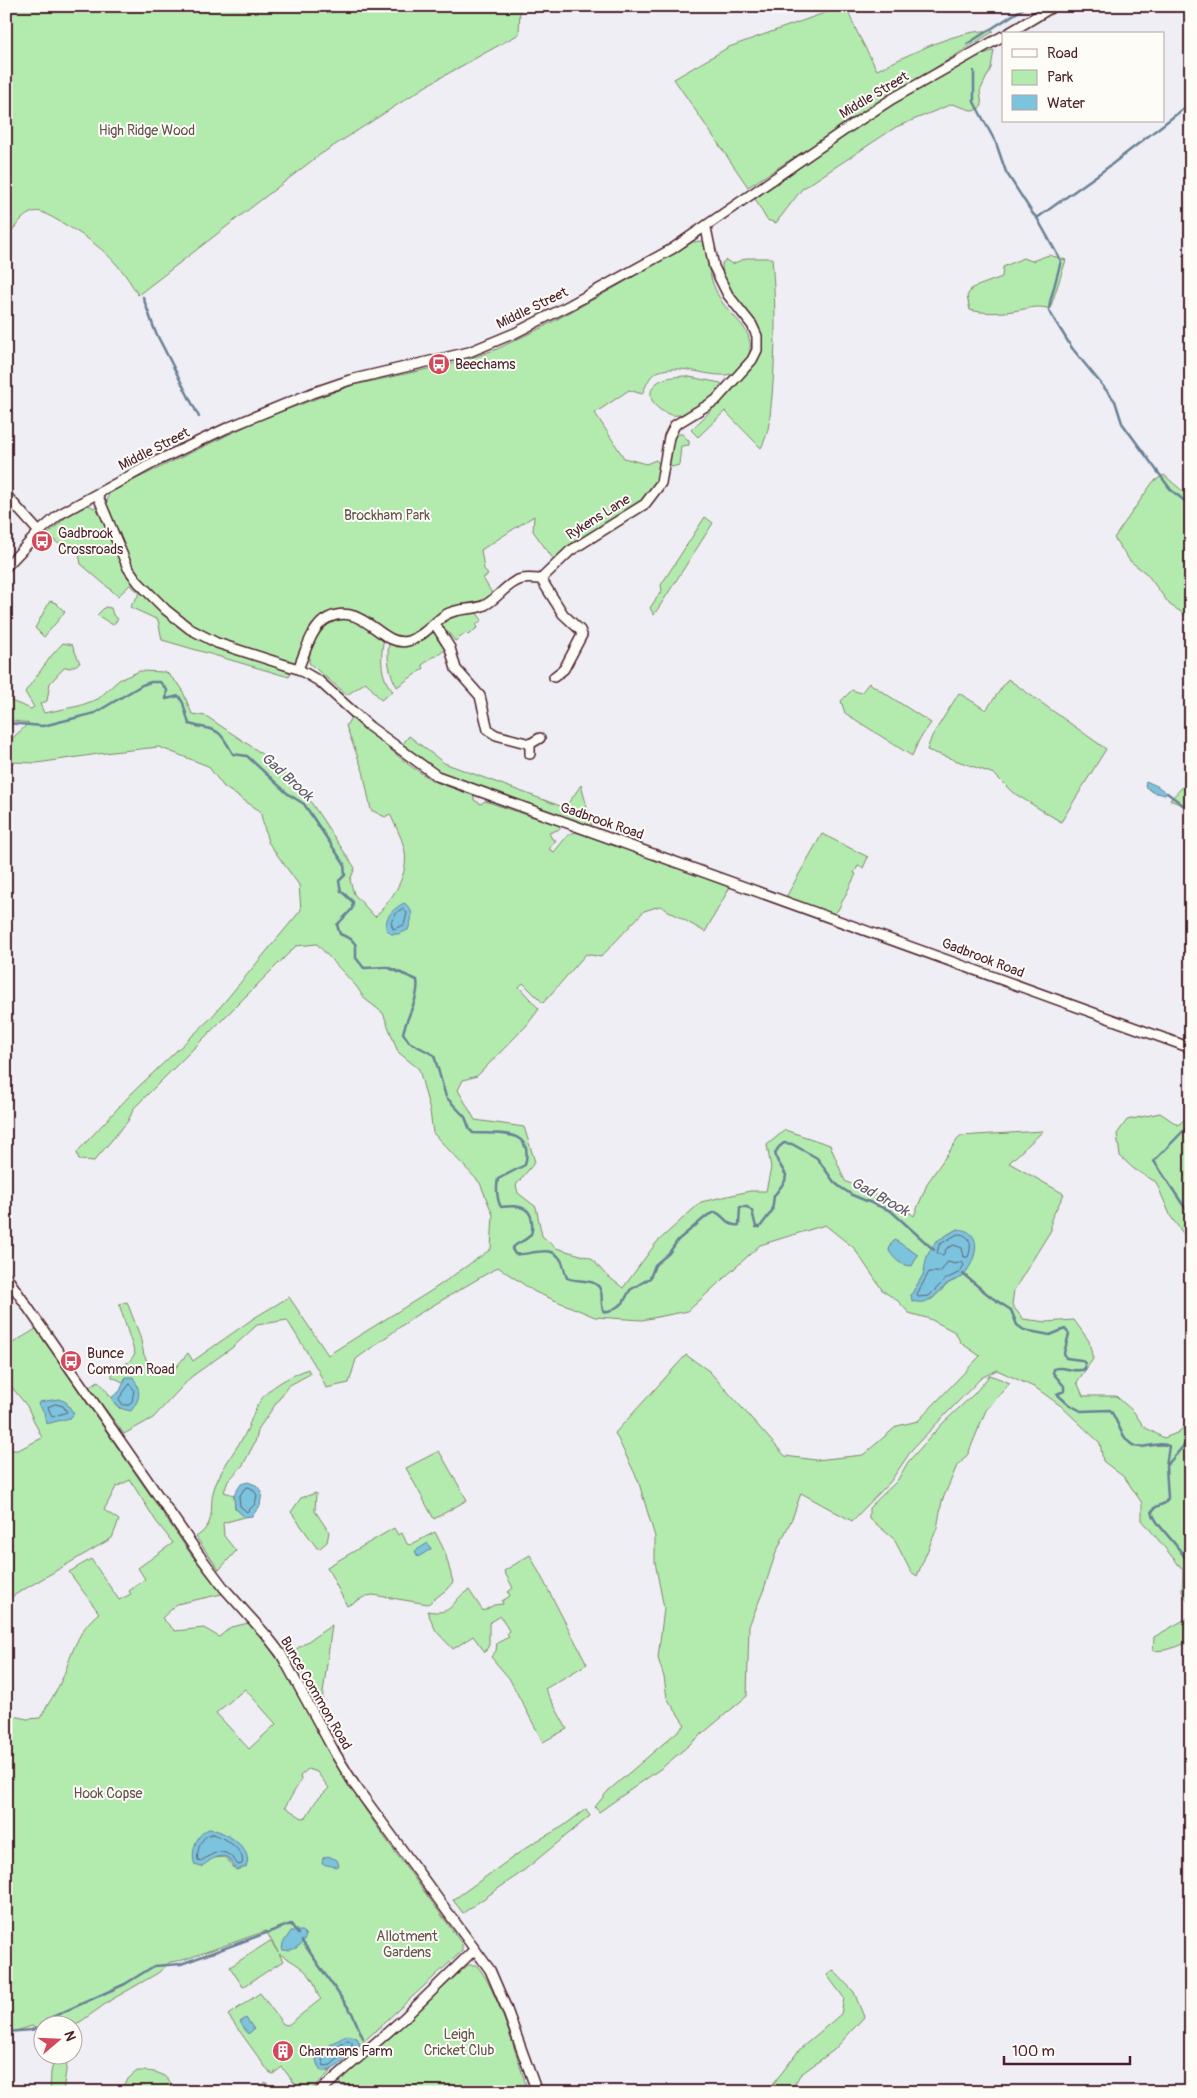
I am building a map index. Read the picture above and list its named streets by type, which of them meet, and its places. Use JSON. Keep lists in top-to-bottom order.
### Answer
{
  "streets": {
    "street": [
      "Middle Street",
      "Rykens Lane",
      "Gadbrook Road",
      "Bunce Common Road"
    ]
  },
  "crossings": [
    ["Middle Street", "Rykens Lane"],
    ["Middle Street", "Gadbrook Road"]
  ],
  "water": ["Gad Brook"],
  "parks": [
    "High Ridge Wood",
    "Brockham Park",
    "Hook Copse",
    "Allotment Gardens",
    "Leigh Cricket Club"
  ],
  "places": {
    "bus stop": ["Beechams", "Gadbrook Crossroads", "Bunce Common Road"],
    "building": ["Charmans Farm"]
  },
  "legend": ["Road", "Park", "Water"],
  "scale_bar": "100 m",
  "north": "right"
}
